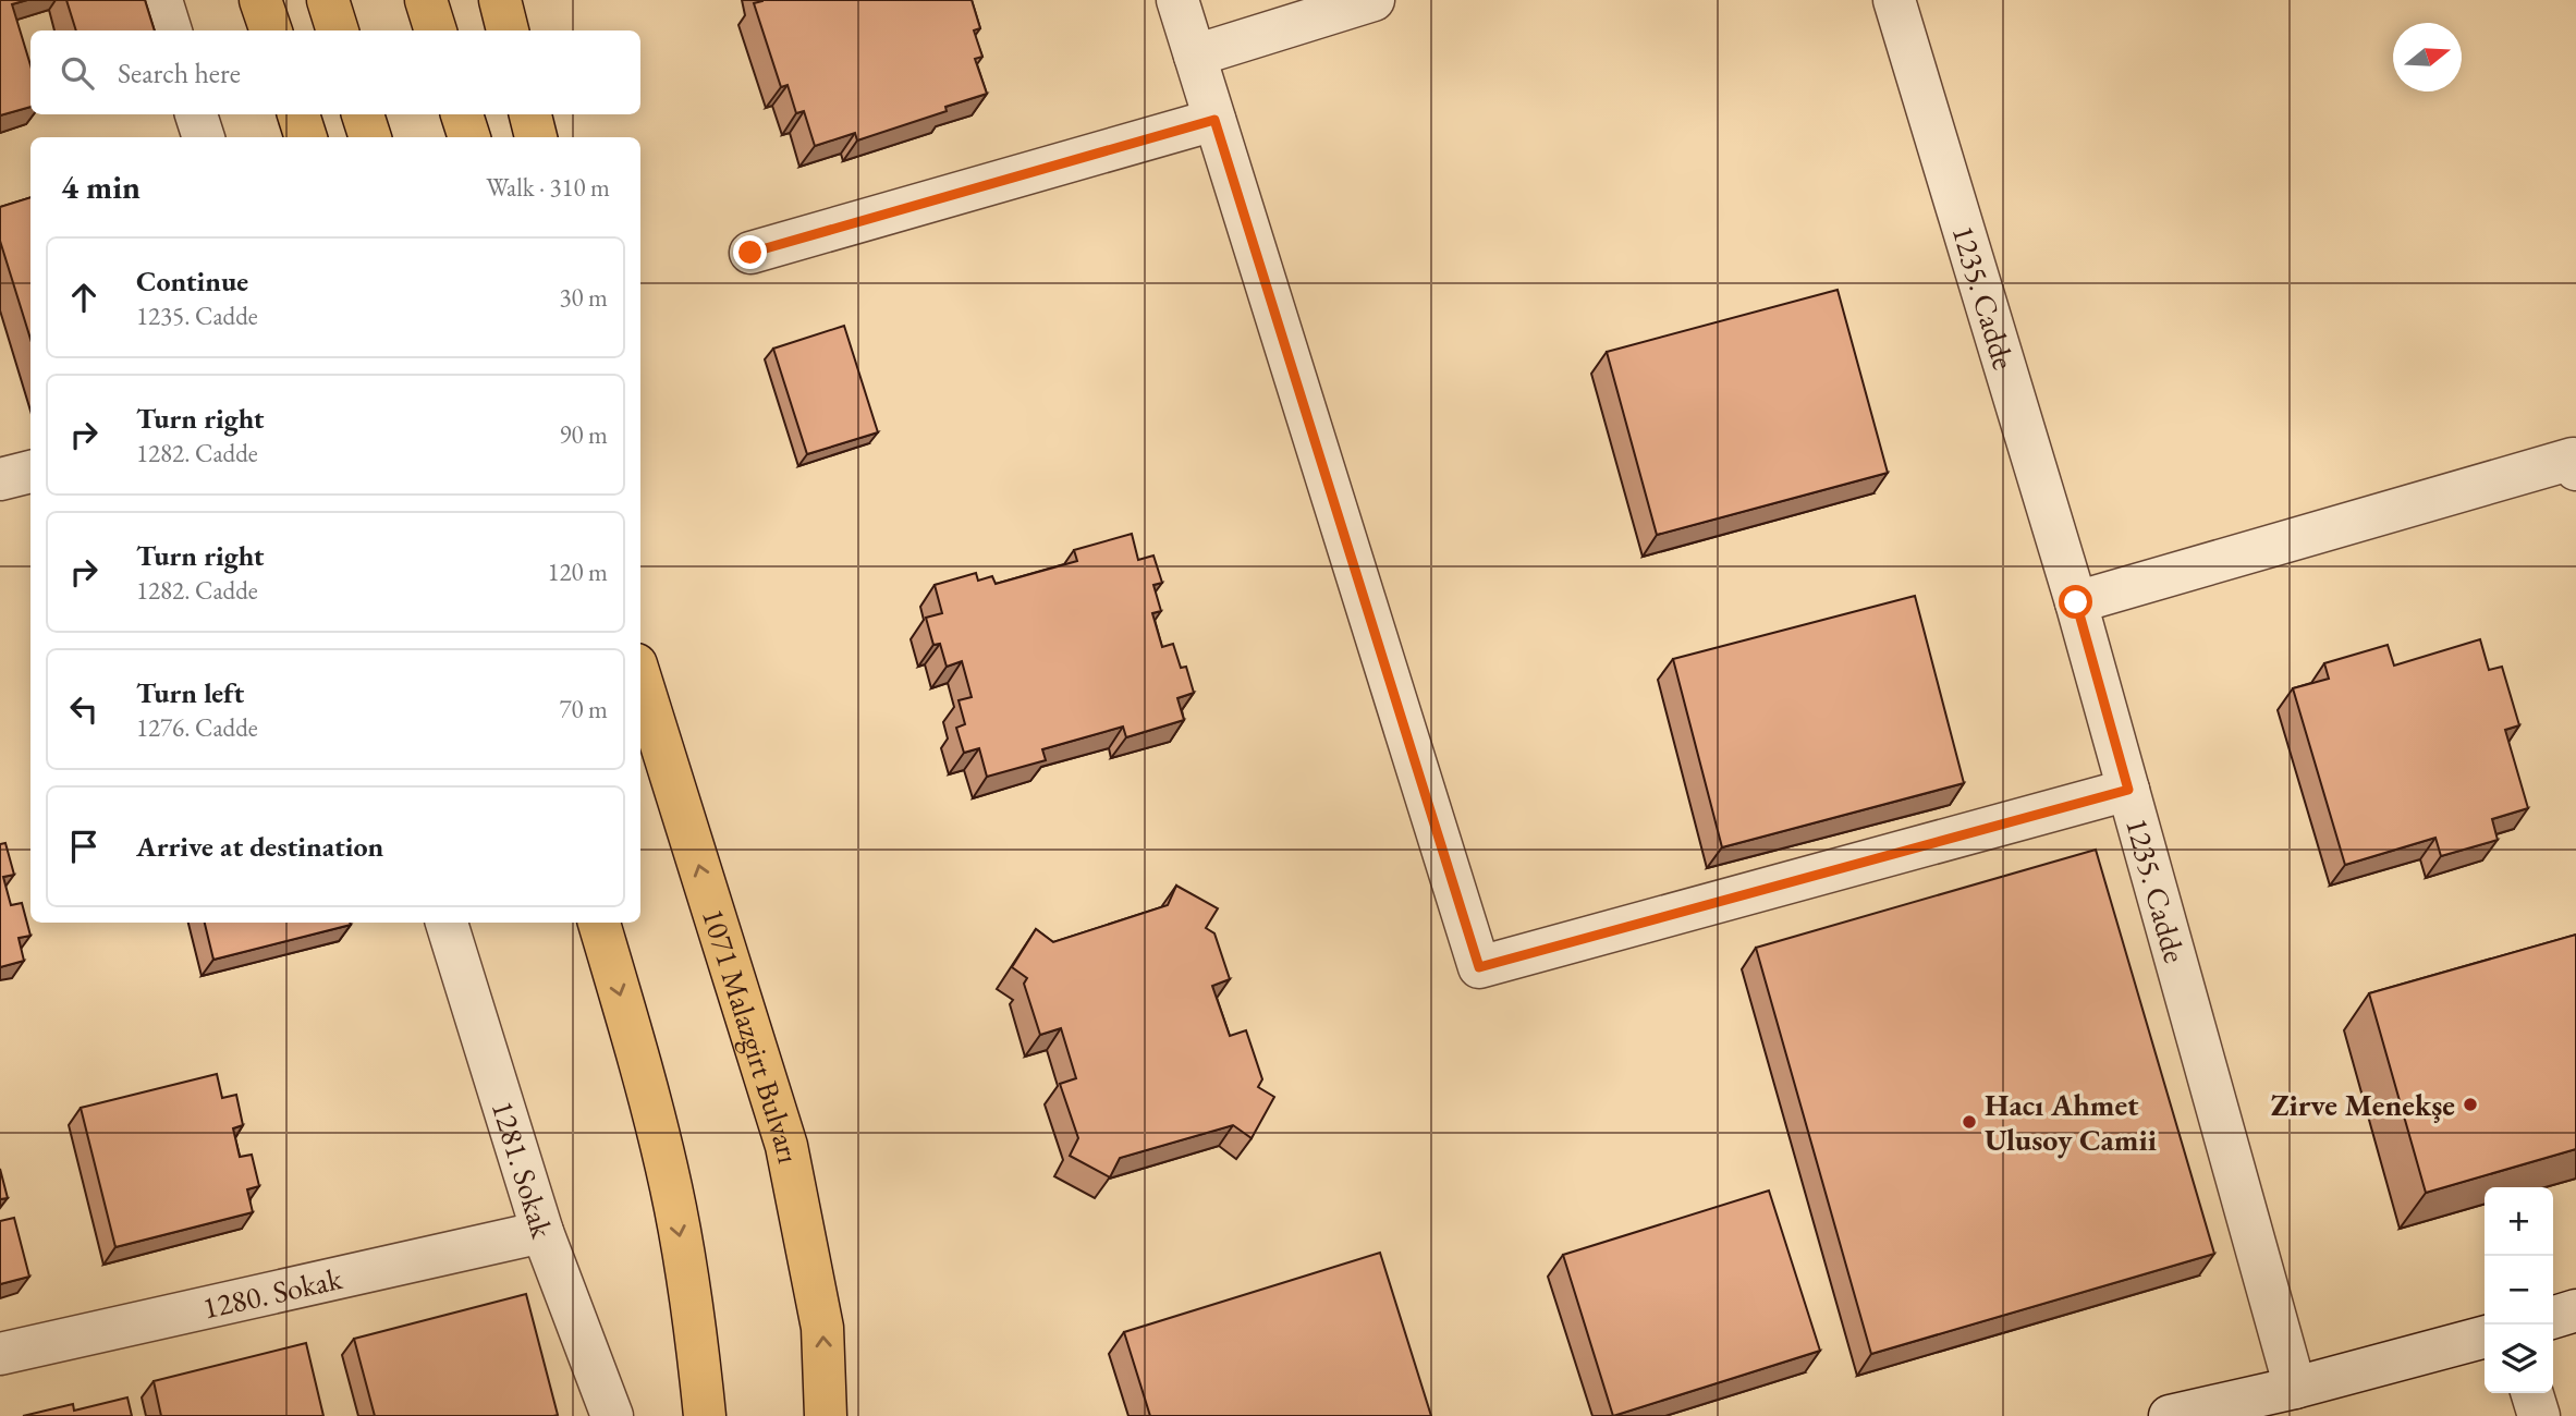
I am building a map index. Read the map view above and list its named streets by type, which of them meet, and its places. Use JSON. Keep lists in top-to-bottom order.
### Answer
{
  "streets": {
    "main road": ["1071 Malazgirt Bulvarı"],
    "street": ["1235. Cadde", "1281. Sokak", "1280. Sokak"]
  },
  "crossings": [
    ["1281. Sokak", "1280. Sokak"]
  ],
  "places": ["Zirve Menekşe", "Hacı Ahmet Ulusoy Camii"],
  "north": "right",
  "page": {
    "search": "Search here",
    "heading": ["4 min", "Walk · 310 m"],
    "list": [
      ["Continue", "1235. Cadde", "30 m"],
      ["Turn right", "1282. Cadde", "90 m"],
      ["Turn right", "1282. Cadde", "120 m"],
      ["Turn left", "1276. Cadde", "70 m"],
      "Arrive at destination"
    ],
    "map_buttons": ["+", "−"]
  }
}
